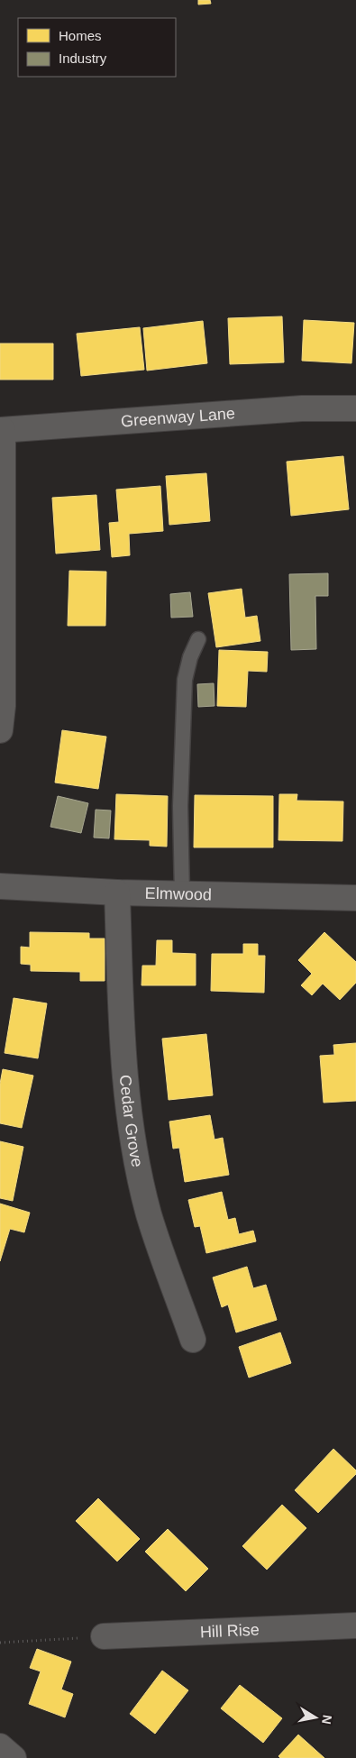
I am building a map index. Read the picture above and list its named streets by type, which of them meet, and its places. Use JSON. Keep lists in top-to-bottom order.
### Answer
{
  "streets": {
    "street": [
      "Greenway Lane",
      "Elmwood",
      "Cedar Grove",
      "Hill Rise"
    ]
  },
  "crossings": [
    ["Elmwood", "Cedar Grove"]
  ],
  "legend": ["Homes", "Industry"],
  "north": "right"
}
